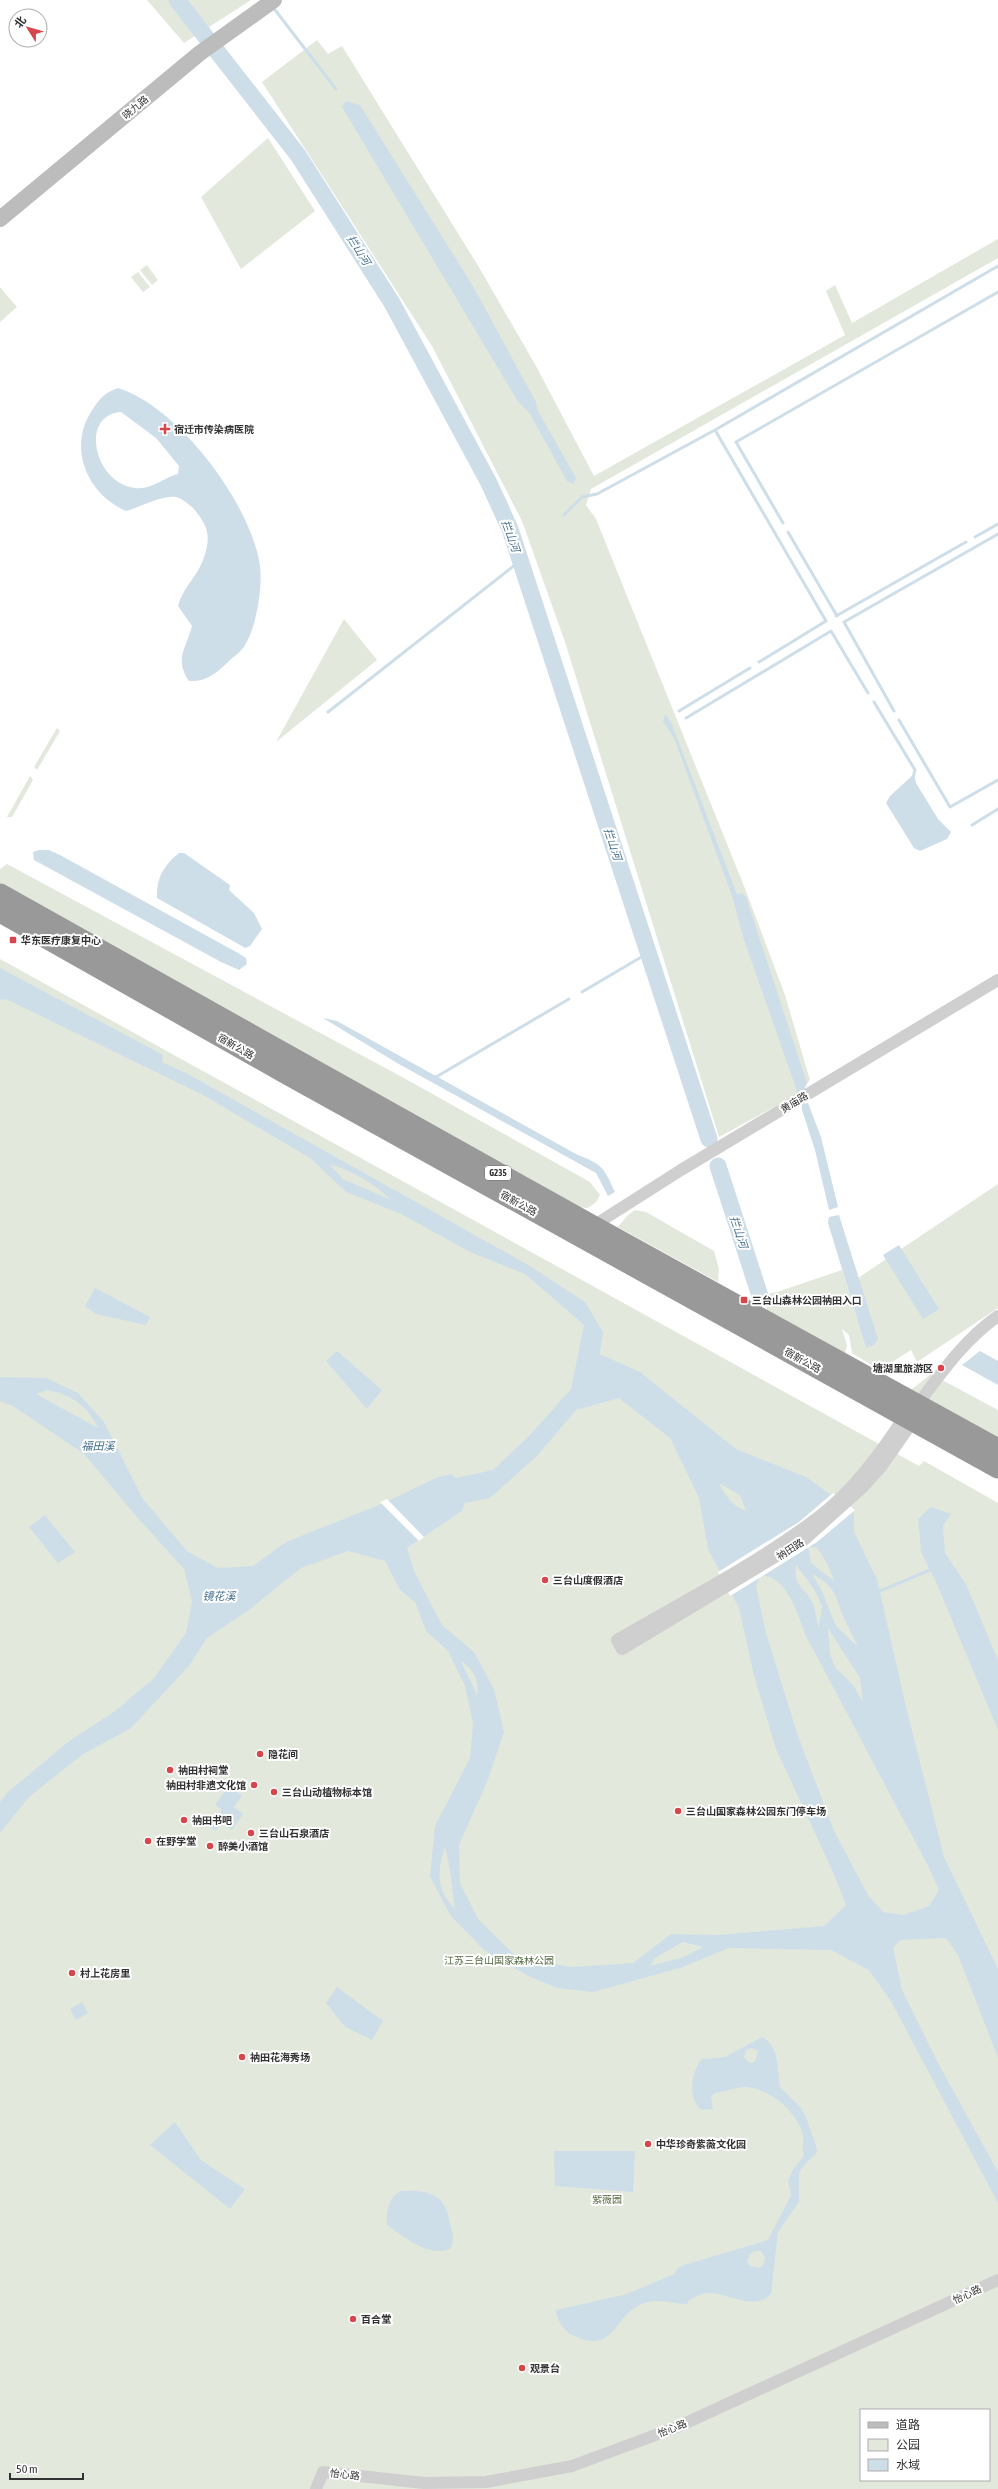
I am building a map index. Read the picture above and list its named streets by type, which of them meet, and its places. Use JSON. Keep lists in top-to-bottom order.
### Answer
{
  "streets": {
    "highway": ["宿新公路", "G235"],
    "street": [
      "晓九路",
      "黄庙路",
      "衲田路",
      "怡心路"
    ]
  },
  "crossings": [
    ["宿新公路", "黄庙路"],
    ["宿新公路", "衲田路"]
  ],
  "water": ["拦山河", "福田溪", "镜花溪"],
  "parks": ["江苏三台山国家森林公园", "紫薇园"],
  "places": {
    "health": ["宿迁市传染病医院"],
    "transit": ["华东医疗康复中心", "三台山森林公园衲田入口"],
    "other": [
      "塘湖里旅游区",
      "三台山度假酒店",
      "隐花间",
      "衲田村祠堂",
      "衲田村非遗文化馆",
      "三台山动植物标本馆",
      "三台山国家森林公园东门停车场",
      "衲田书吧",
      "三台山石泉酒店",
      "在野学堂",
      "醉美小酒馆",
      "村上花房里",
      "衲田花海秀场",
      "中华珍奇紫薇文化园",
      "百合堂",
      "观景台"
    ]
  },
  "legend": ["道路", "公园", "水域"],
  "scale_bar": "50 m",
  "north": "top left"
}
